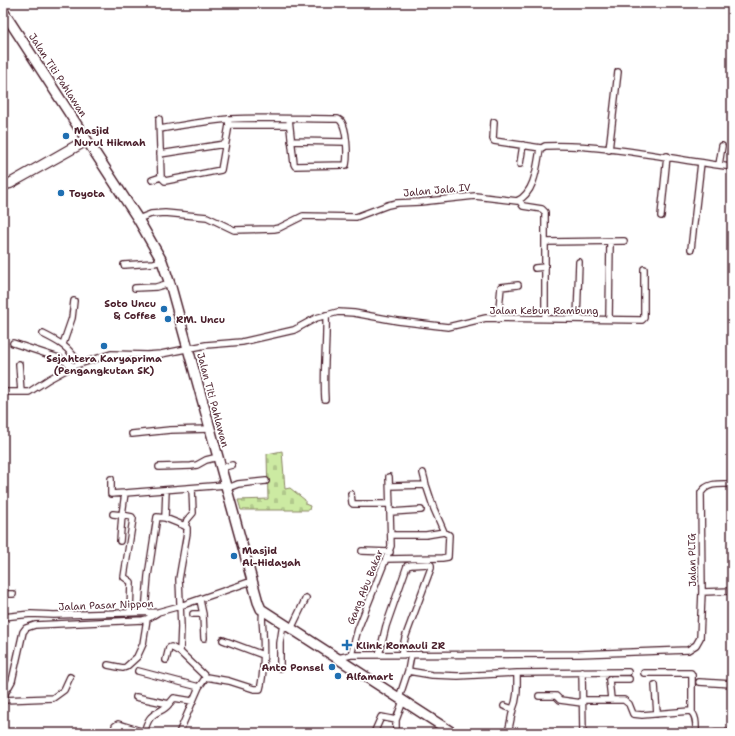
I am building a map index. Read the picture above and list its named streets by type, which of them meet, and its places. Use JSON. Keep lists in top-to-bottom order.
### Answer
{
  "streets": {
    "main road": ["Jalan Titi Pahlawan"],
    "street": [
      "Jalan Jala IV",
      "Jalan Kebun Rambung",
      "Jalan PLTG",
      "Gang Abu Bakar",
      "Jalan Pasar Nippon"
    ]
  },
  "crossings": [
    ["Jalan Titi Pahlawan", "Jalan Jala IV"],
    ["Jalan Titi Pahlawan", "Jalan Kebun Rambung"],
    ["Jalan Titi Pahlawan", "Jalan Pasar Nippon"]
  ],
  "places": {
    "other": [
      "Masjid Nurul Hikmah",
      "Toyota",
      "Soto Uncu & Coffee",
      "RM. Uncu",
      "Sejahtera Karyaprima (Pengangkutan SK)",
      "Masjid Al-Hidayah",
      "Anto Ponsel",
      "Alfamart"
    ],
    "health": ["Klink Romauli ZR"]
  }
}
